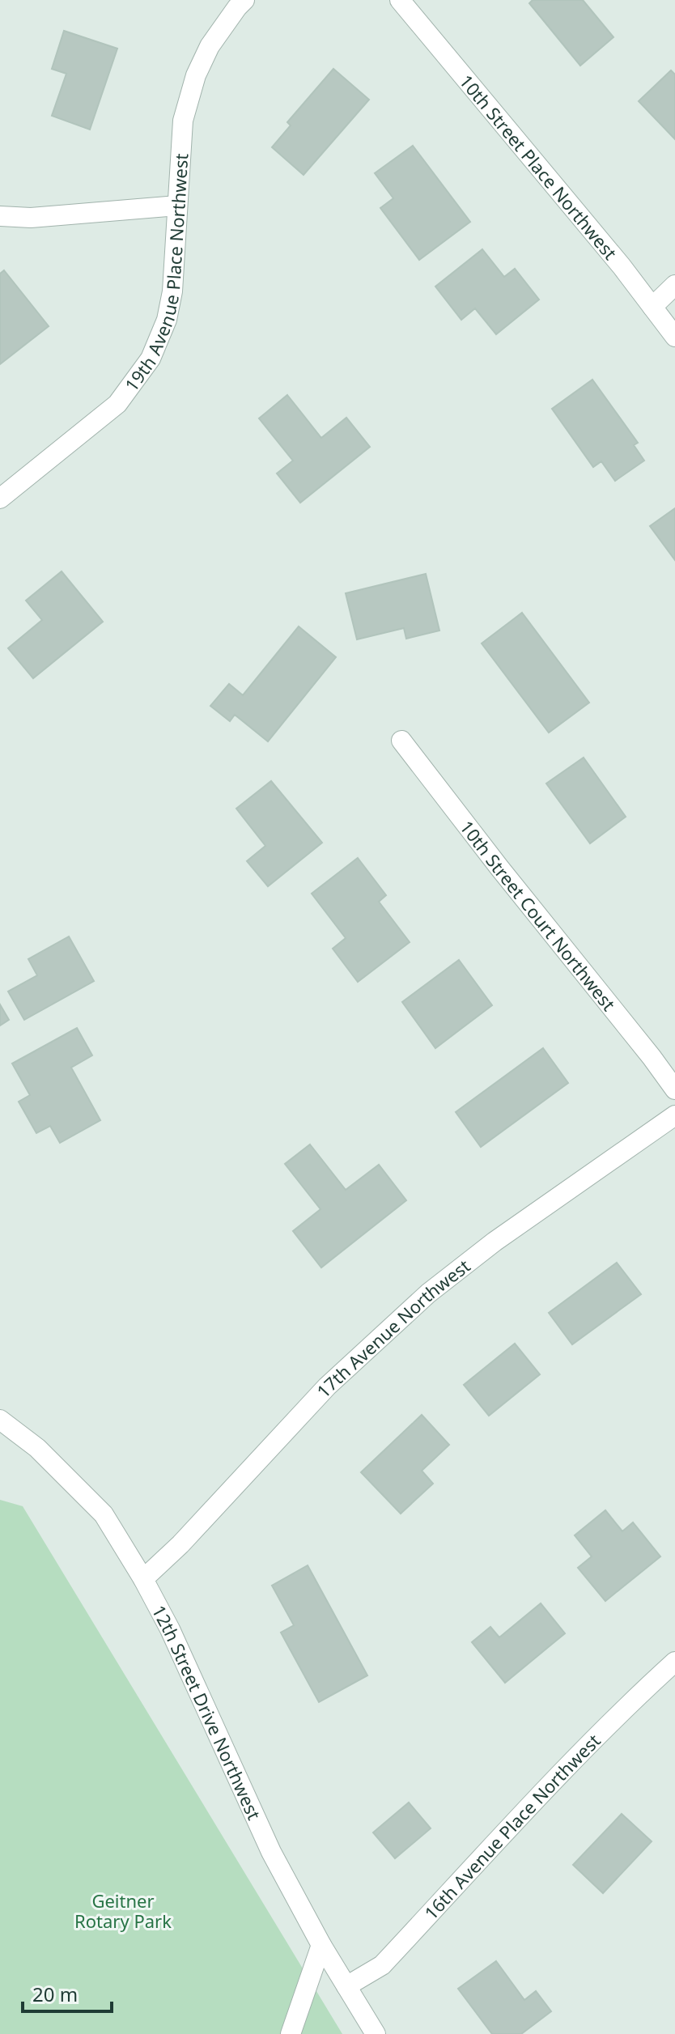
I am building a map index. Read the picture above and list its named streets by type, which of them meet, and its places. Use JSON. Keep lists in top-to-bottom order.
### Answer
{
  "streets": {
    "street": [
      "10th Street Place Northwest",
      "19th Avenue Place Northwest",
      "10th Street Court Northwest",
      "17th Avenue Northwest",
      "12th Street Drive Northwest",
      "16th Avenue Place Northwest"
    ]
  },
  "crossings": [
    ["17th Avenue Northwest", "12th Street Drive Northwest"],
    ["12th Street Drive Northwest", "16th Avenue Place Northwest"]
  ],
  "parks": ["Geitner Rotary Park"],
  "scale_bar": "20 m"
}
